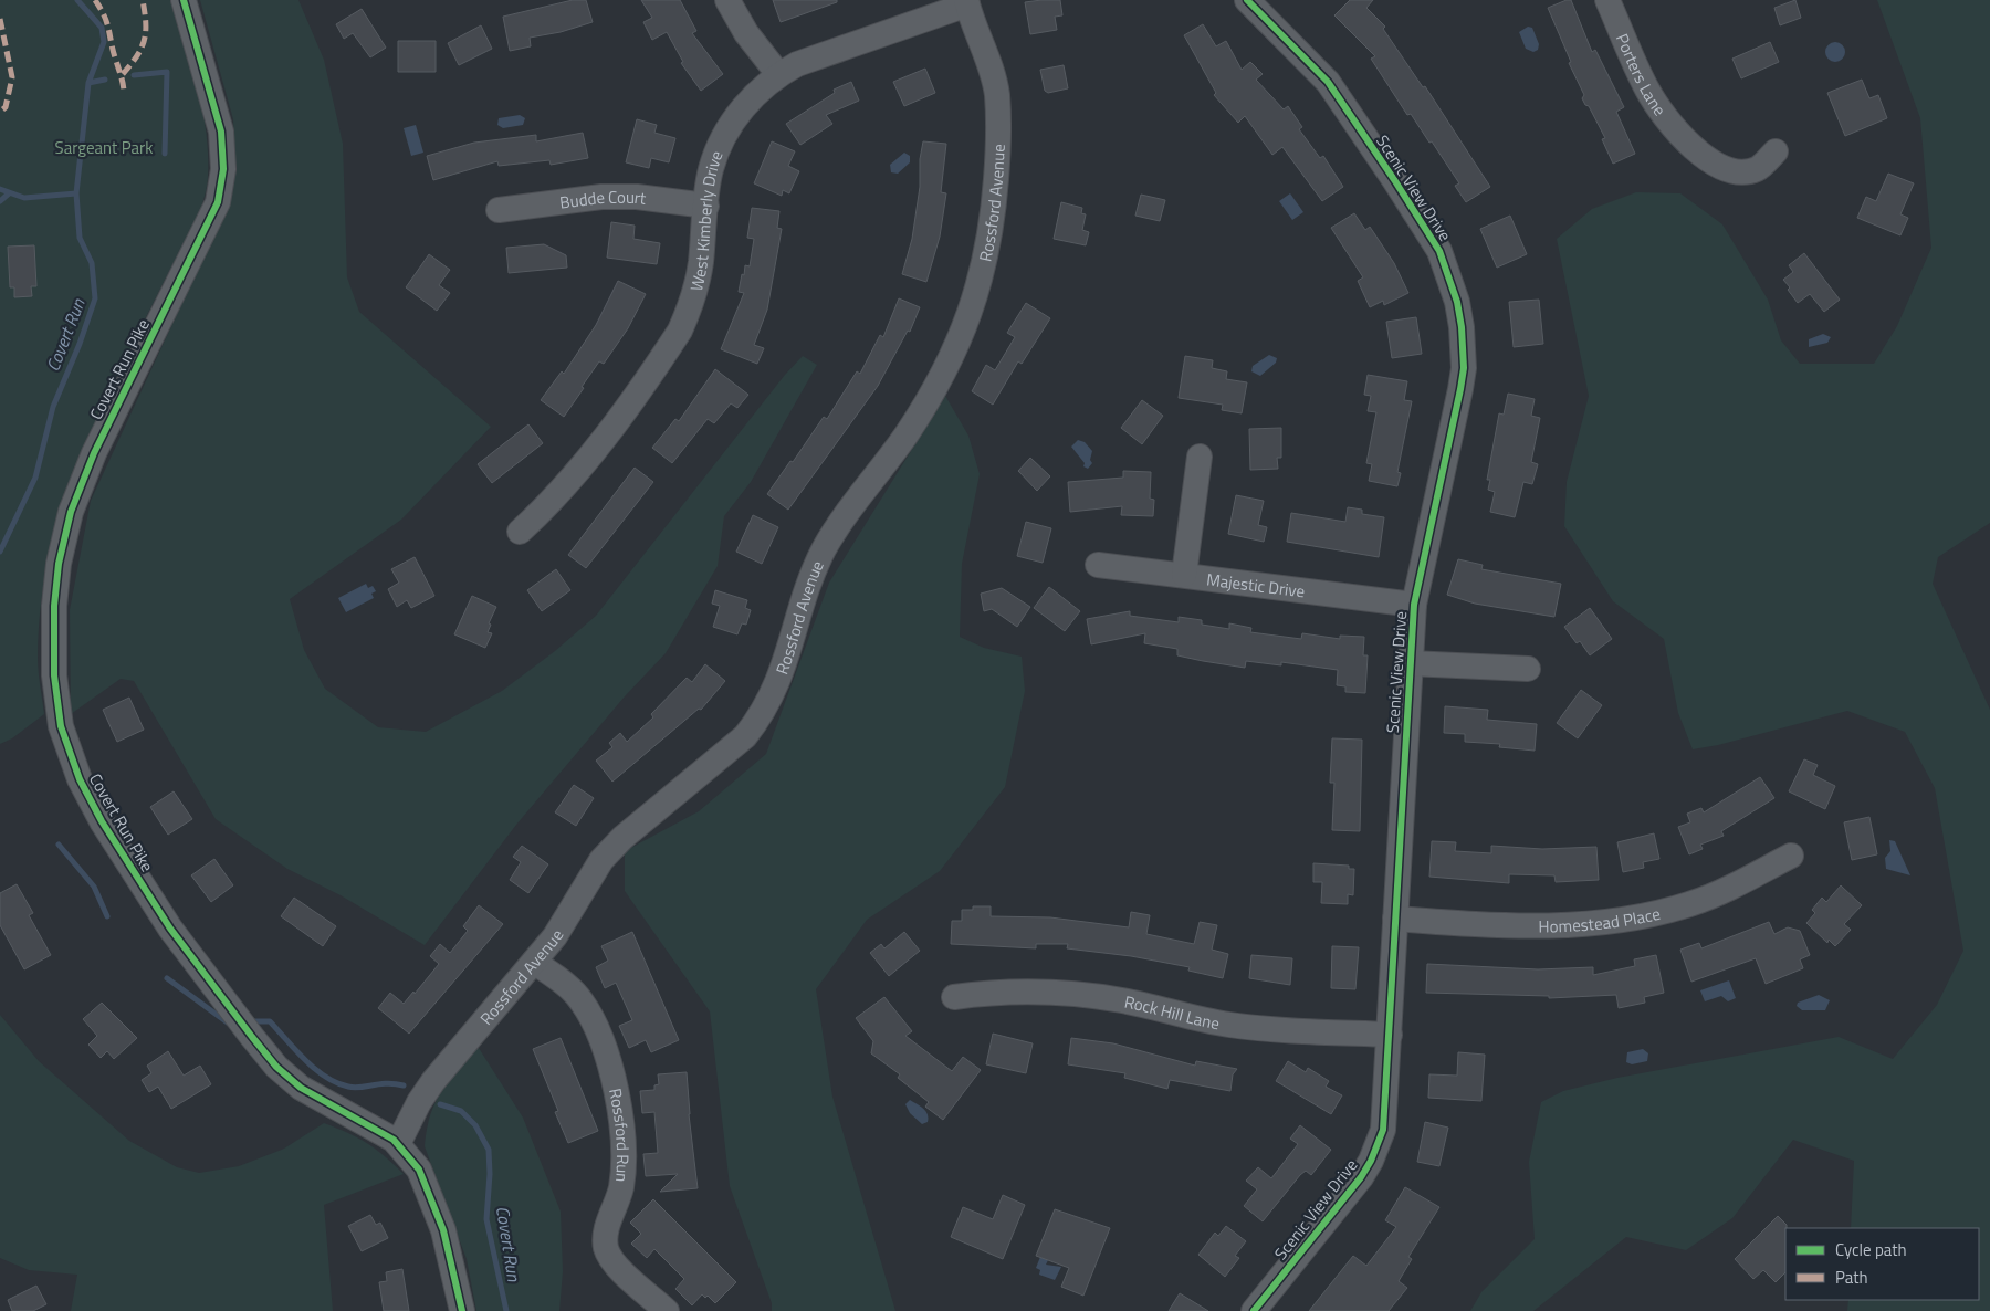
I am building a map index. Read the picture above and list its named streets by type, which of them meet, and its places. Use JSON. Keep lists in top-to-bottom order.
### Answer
{
  "streets": {
    "street": [
      "Porters Lane",
      "Scenic View Drive",
      "Budde Court",
      "Rossford Avenue",
      "West Kimberly Drive",
      "Covert Run Pike",
      "Majestic Drive",
      "Homestead Place",
      "Rock Hill Lane",
      "Rossford Run"
    ]
  },
  "crossings": [
    ["Scenic View Drive", "Majestic Drive"],
    ["Scenic View Drive", "Homestead Place"],
    ["Scenic View Drive", "Rock Hill Lane"],
    ["Budde Court", "West Kimberly Drive"],
    ["Rossford Avenue", "West Kimberly Drive"],
    ["Rossford Avenue", "Covert Run Pike"],
    ["Rossford Avenue", "Rossford Run"]
  ],
  "water": ["Covert Run"],
  "parks": ["Sargeant Park"],
  "legend": ["Cycle path", "Path"]
}
